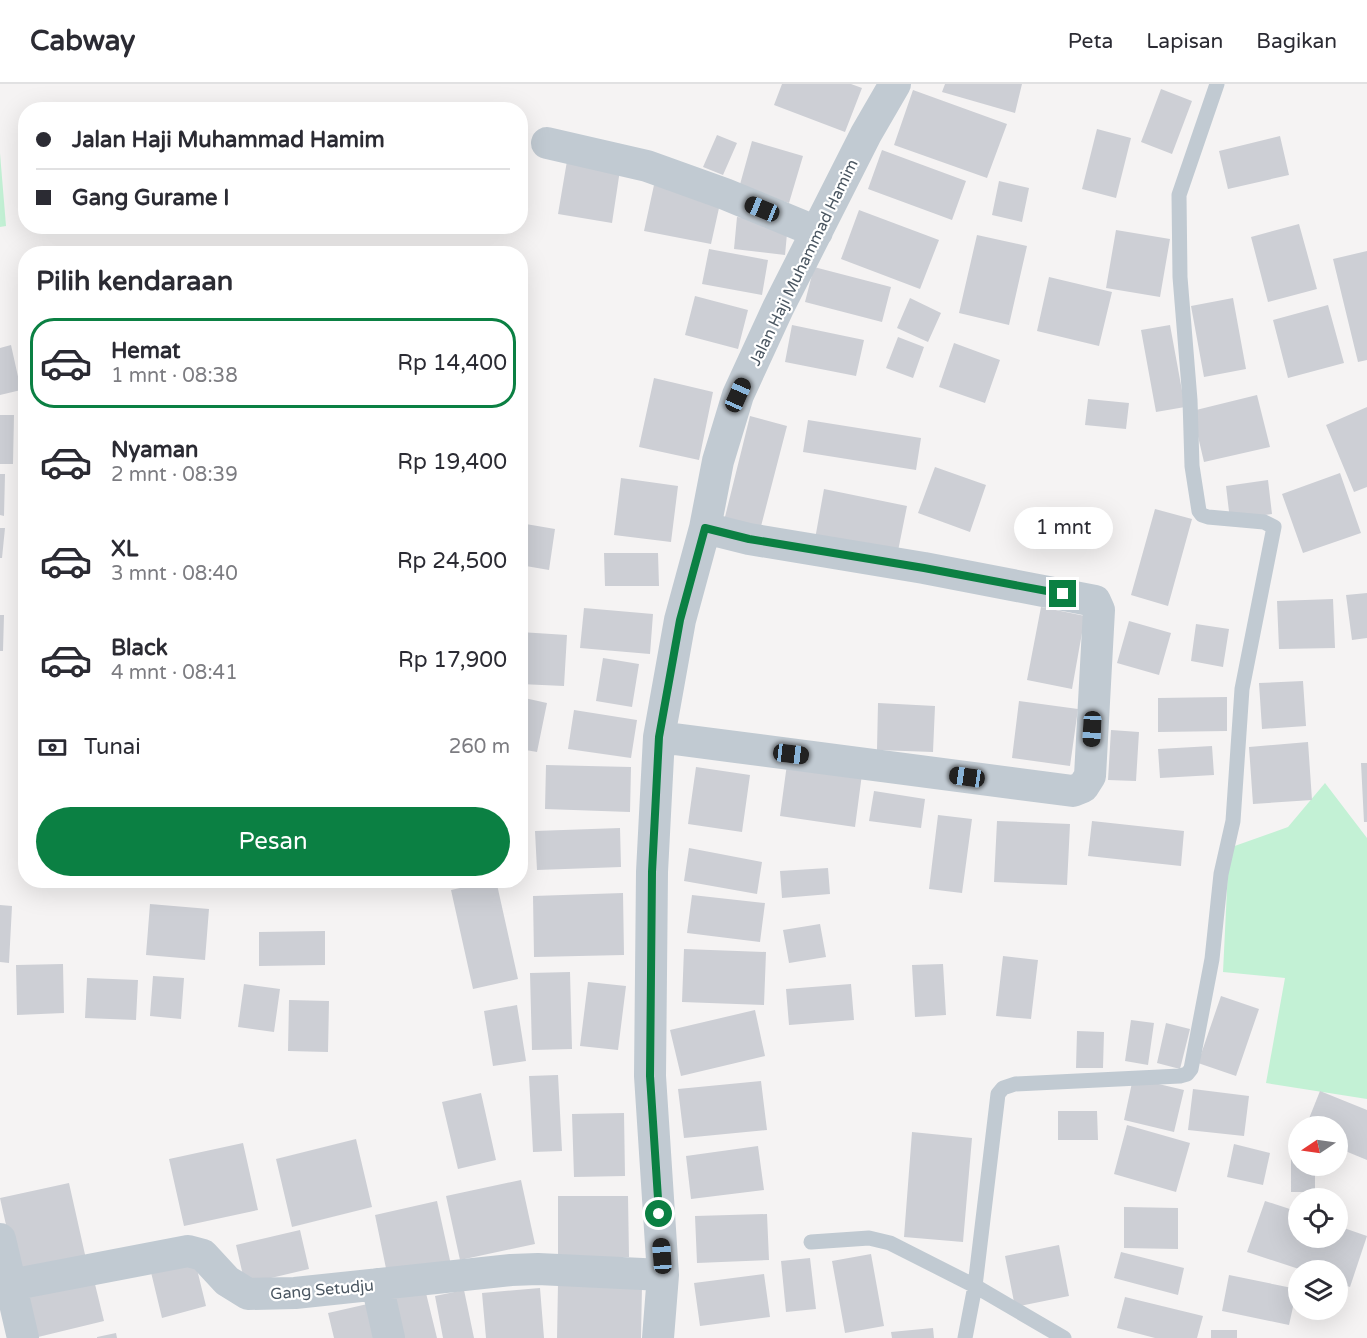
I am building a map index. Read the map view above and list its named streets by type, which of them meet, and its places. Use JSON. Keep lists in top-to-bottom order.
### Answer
{
  "streets": {
    "street": ["Jalan Haji Muhammad Hamim", "Gang Setudju"]
  },
  "crossings": [
    ["Jalan Haji Muhammad Hamim", "Gang Setudju"]
  ],
  "north": "left",
  "page": {
    "header": "Cabway",
    "nav": ["Peta", "Lapisan", "Bagikan"],
    "banner": ["Jalan Haji Muhammad Hamim", "Gang Gurame I"],
    "heading": "Pilih kendaraan",
    "list": [
      {
        "name": "Hemat",
        "note": "1 mnt · 08:38",
        "value": "Rp 14,400"
      },
      {
        "name": "Nyaman",
        "note": "2 mnt · 08:39",
        "value": "Rp 19,400"
      },
      {
        "name": "XL",
        "note": "3 mnt · 08:40",
        "value": "Rp 24,500"
      },
      {
        "name": "Black",
        "note": "4 mnt · 08:41",
        "value": "Rp 17,900"
      }
    ],
    "bubble": "1 mnt",
    "pay": ["Tunai", "260 m"],
    "buttons": "Pesan"
  }
}
